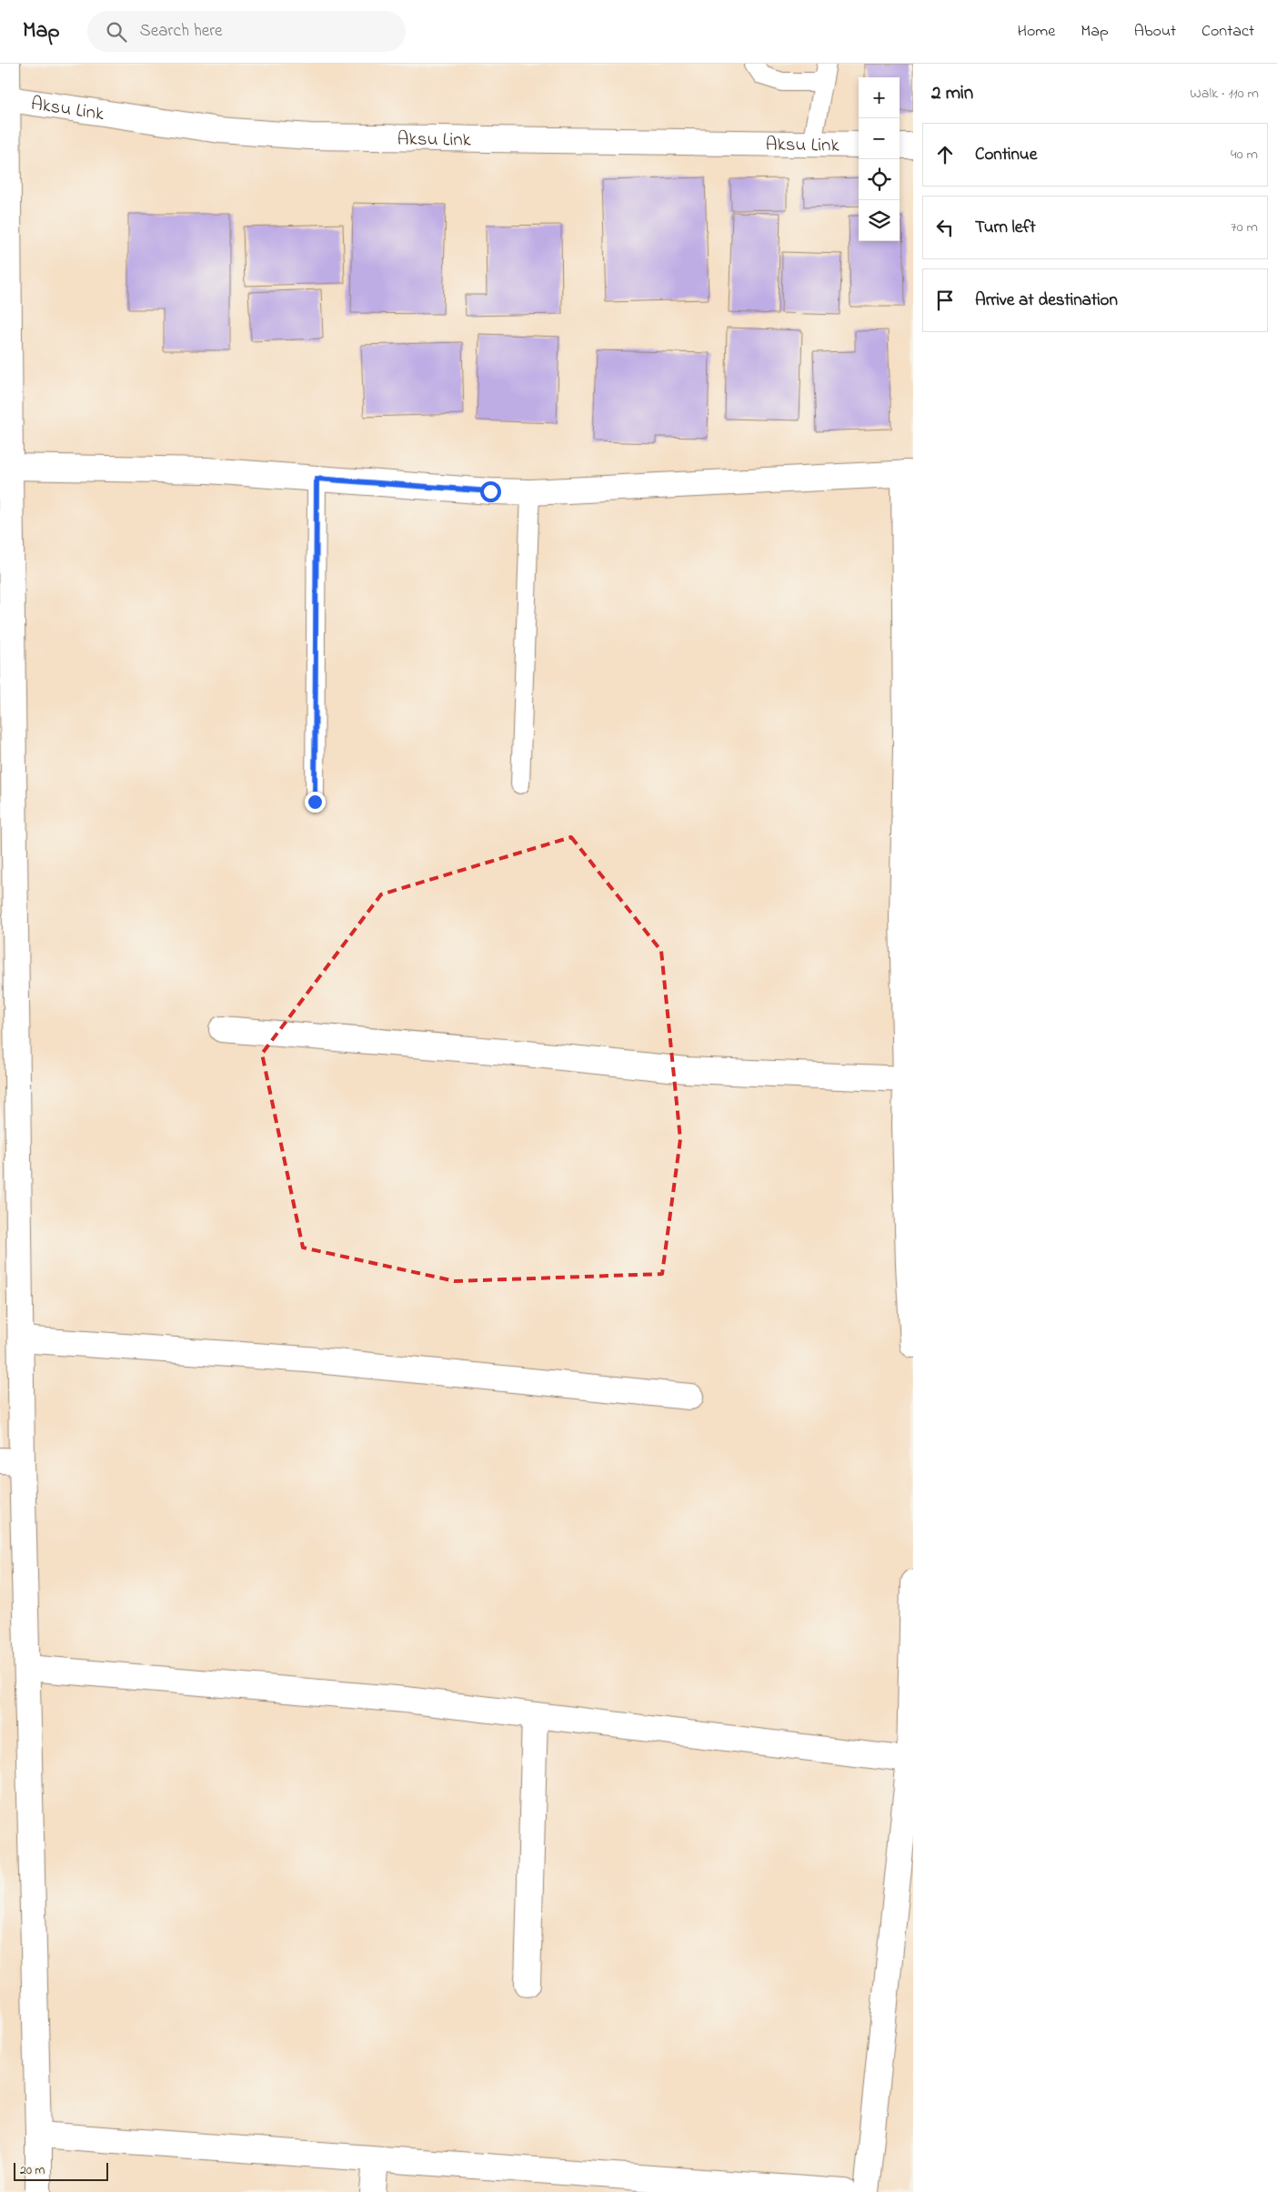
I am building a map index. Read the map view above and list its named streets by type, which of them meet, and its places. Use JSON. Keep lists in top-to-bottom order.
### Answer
{
  "streets": {
    "street": ["Aksu Link"]
  },
  "scale_bar": "20 m",
  "page": {
    "header": "Map",
    "search": "Search here",
    "nav": [
      "Home",
      "Map",
      "About",
      "Contact"
    ],
    "heading": ["2 min", "Walk · 110 m"],
    "map_buttons": ["+", "−"],
    "list": [
      ["Continue", "40 m"],
      ["Turn left", "70 m"],
      "Arrive at destination"
    ],
    "scale": "20 m"
  }
}
